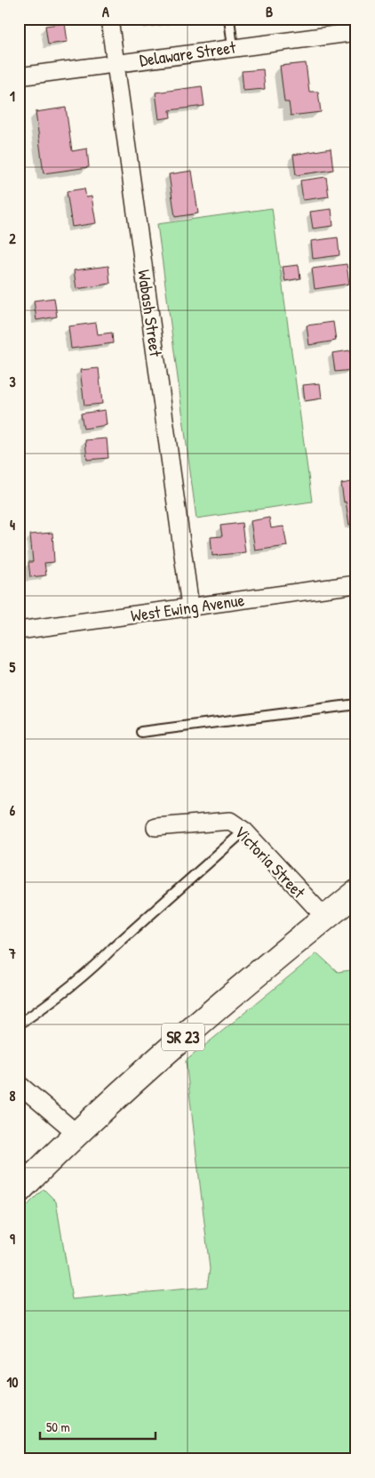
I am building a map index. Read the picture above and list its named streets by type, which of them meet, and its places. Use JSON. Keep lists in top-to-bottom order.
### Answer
{
  "streets": {
    "main road": ["SR 23"],
    "street": [
      "Delaware Street",
      "Wabash Street",
      "West Ewing Avenue",
      "Victoria Street"
    ]
  },
  "crossings": [
    ["Delaware Street", "Wabash Street"],
    ["Wabash Street", "West Ewing Avenue"],
    ["Victoria Street", "SR 23"]
  ],
  "scale_bar": "50 m",
  "grid": {
    "columns": ["A", "B"],
    "rows": [
      "1",
      "2",
      "3",
      "4",
      "5",
      "6",
      "7",
      "8",
      "9",
      "10"
    ]
  }
}
